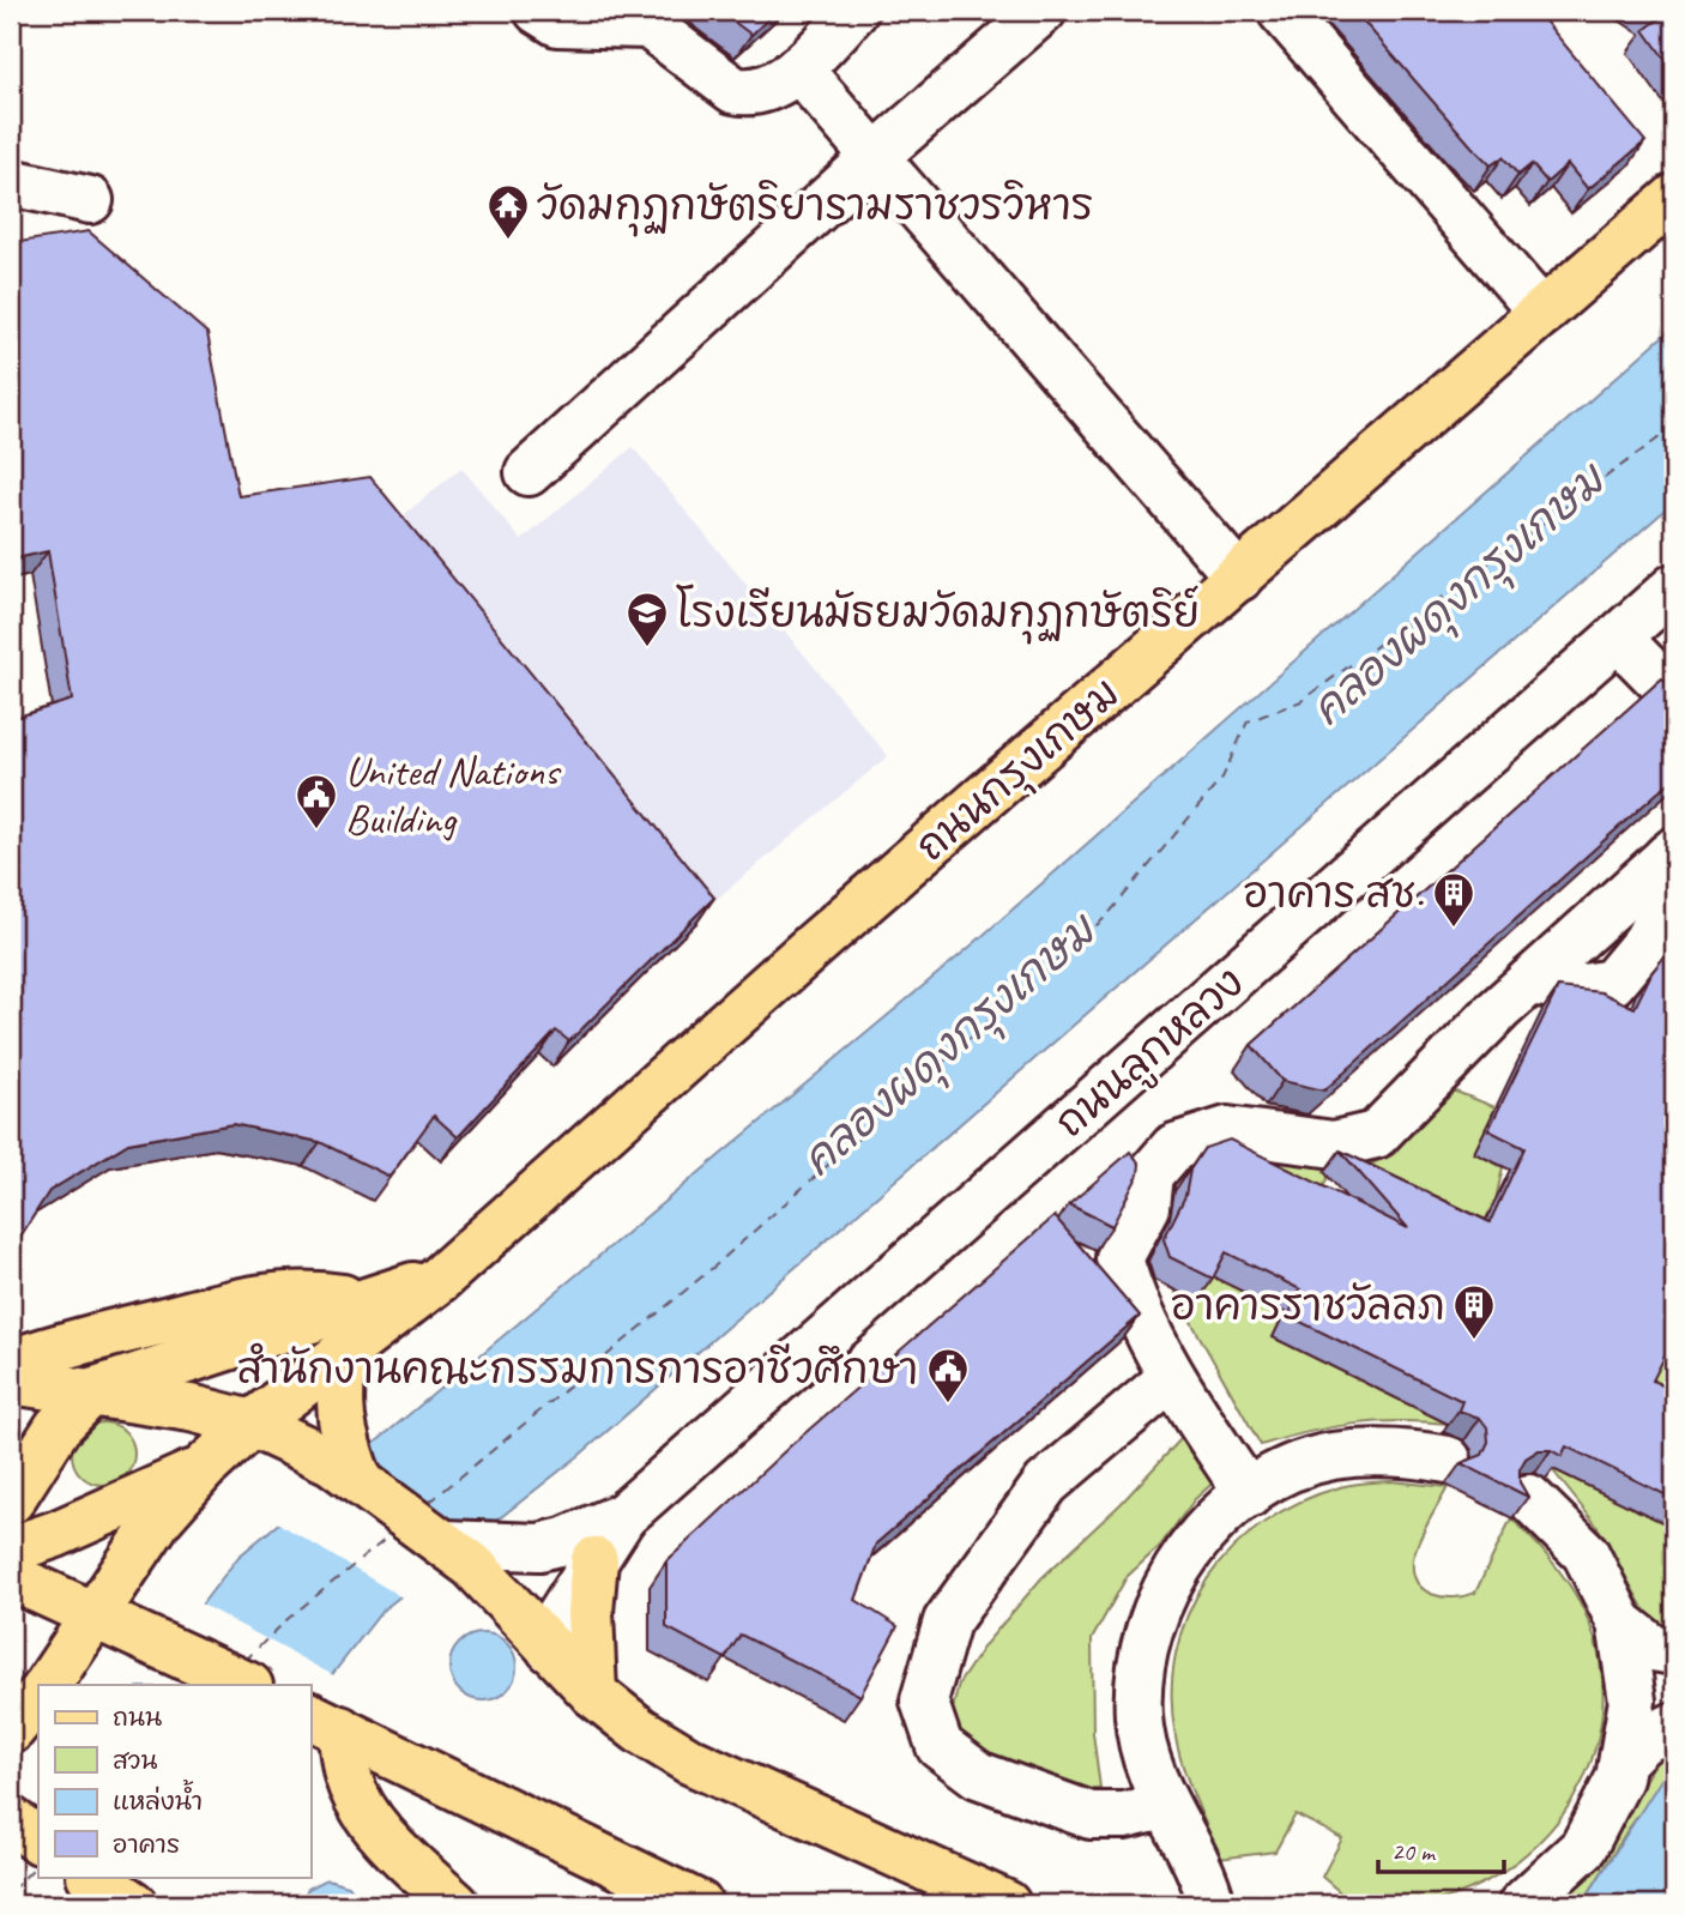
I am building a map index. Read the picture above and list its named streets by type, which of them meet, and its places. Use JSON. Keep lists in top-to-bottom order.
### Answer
{
  "streets": {
    "main road": ["ถนนกรุงเกษม"],
    "street": ["ถนนลูกหลวง"]
  },
  "water": ["คลองผดุงกรุงเกษม"],
  "places": {
    "temple": ["วัดมกุฏกษัตริยารามราชวรวิหาร"],
    "school or university": ["โรงเรียนมัธยมวัดมกุฏกษัตริย์"],
    "public building": ["United Nations Building", "สำนักงานคณะกรรมการการอาชีวศึกษา"],
    "building": ["อาคาร สช.", "อาคารราชวัลลภ"]
  },
  "legend": [
    "ถนน",
    "สวน",
    "แหล่งน้ำ",
    "อาคาร"
  ],
  "scale_bar": "20 m"
}
